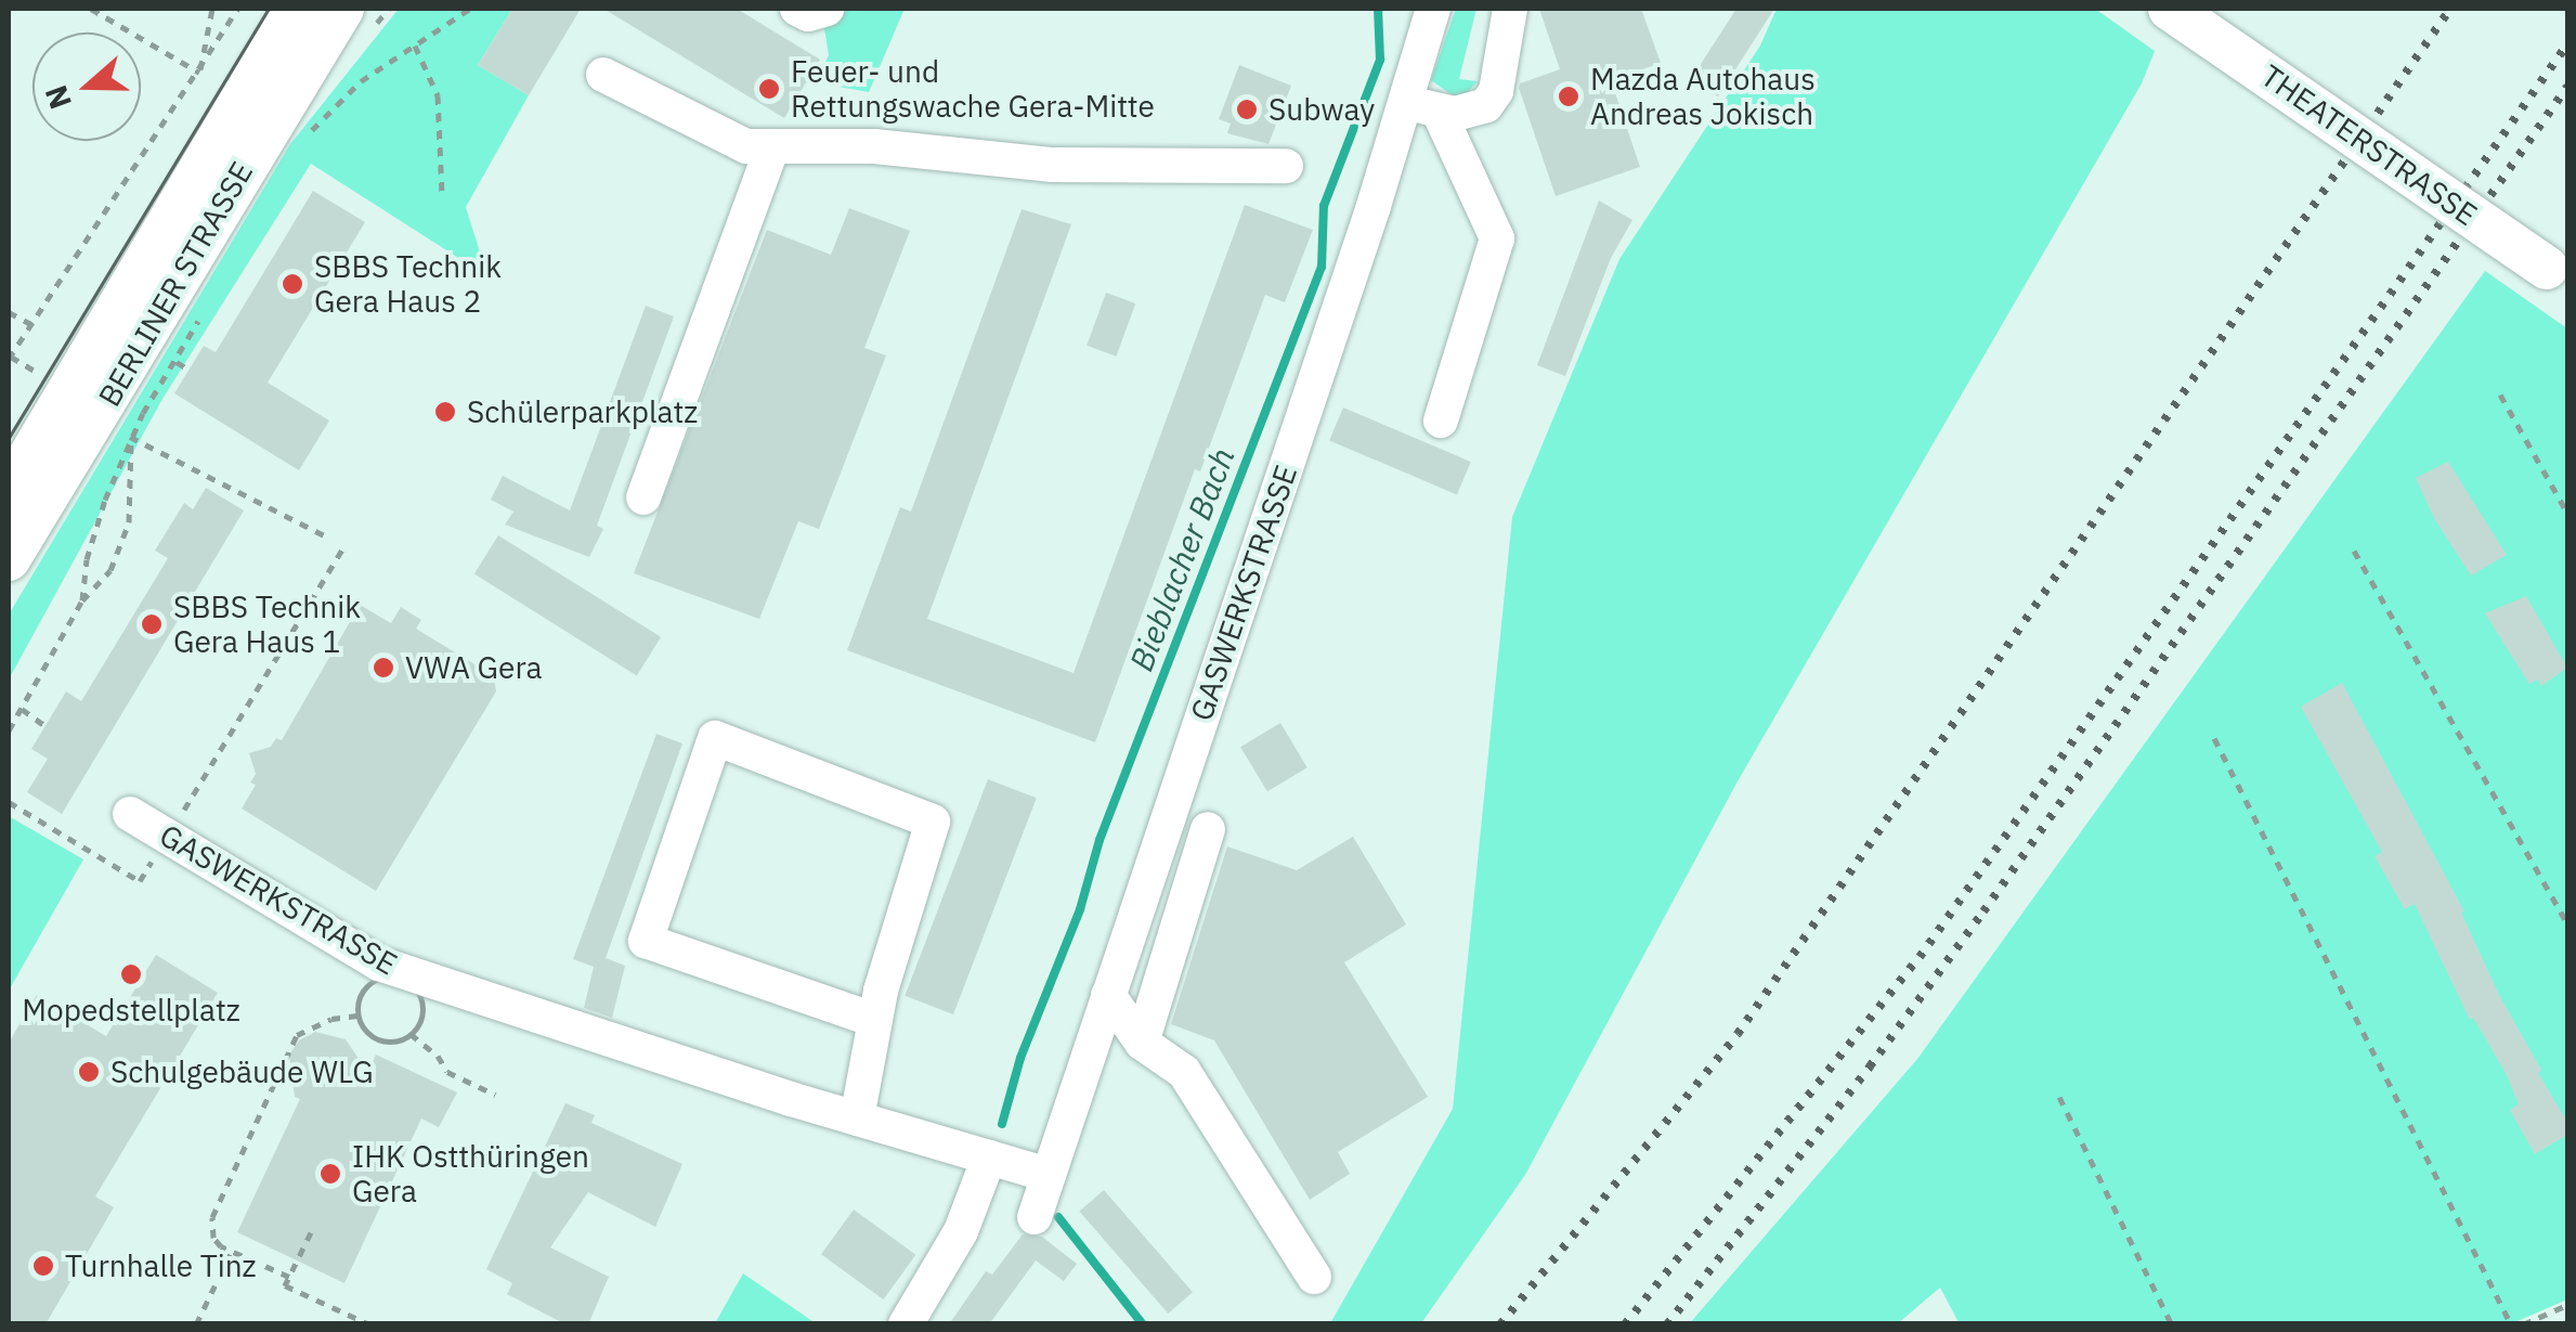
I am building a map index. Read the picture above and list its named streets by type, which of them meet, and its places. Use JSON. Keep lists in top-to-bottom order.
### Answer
{
  "streets": {
    "main road": ["THEATERSTRASSE", "BERLINER STRASSE"],
    "street": ["GASWERKSTRASSE"]
  },
  "water": ["Bieblacher Bach"],
  "places": [
    "Feuer- und Rettungswache Gera-Mitte",
    "Mazda Autohaus Andreas Jokisch",
    "Subway",
    "SBBS Technik Gera Haus 2",
    "Schülerparkplatz",
    "SBBS Technik Gera Haus 1",
    "VWA Gera",
    "Mopedstellplatz",
    "Schulgebäude WLG",
    "IHK Ostthüringen Gera",
    "Turnhalle Tinz"
  ],
  "north": "left"
}
